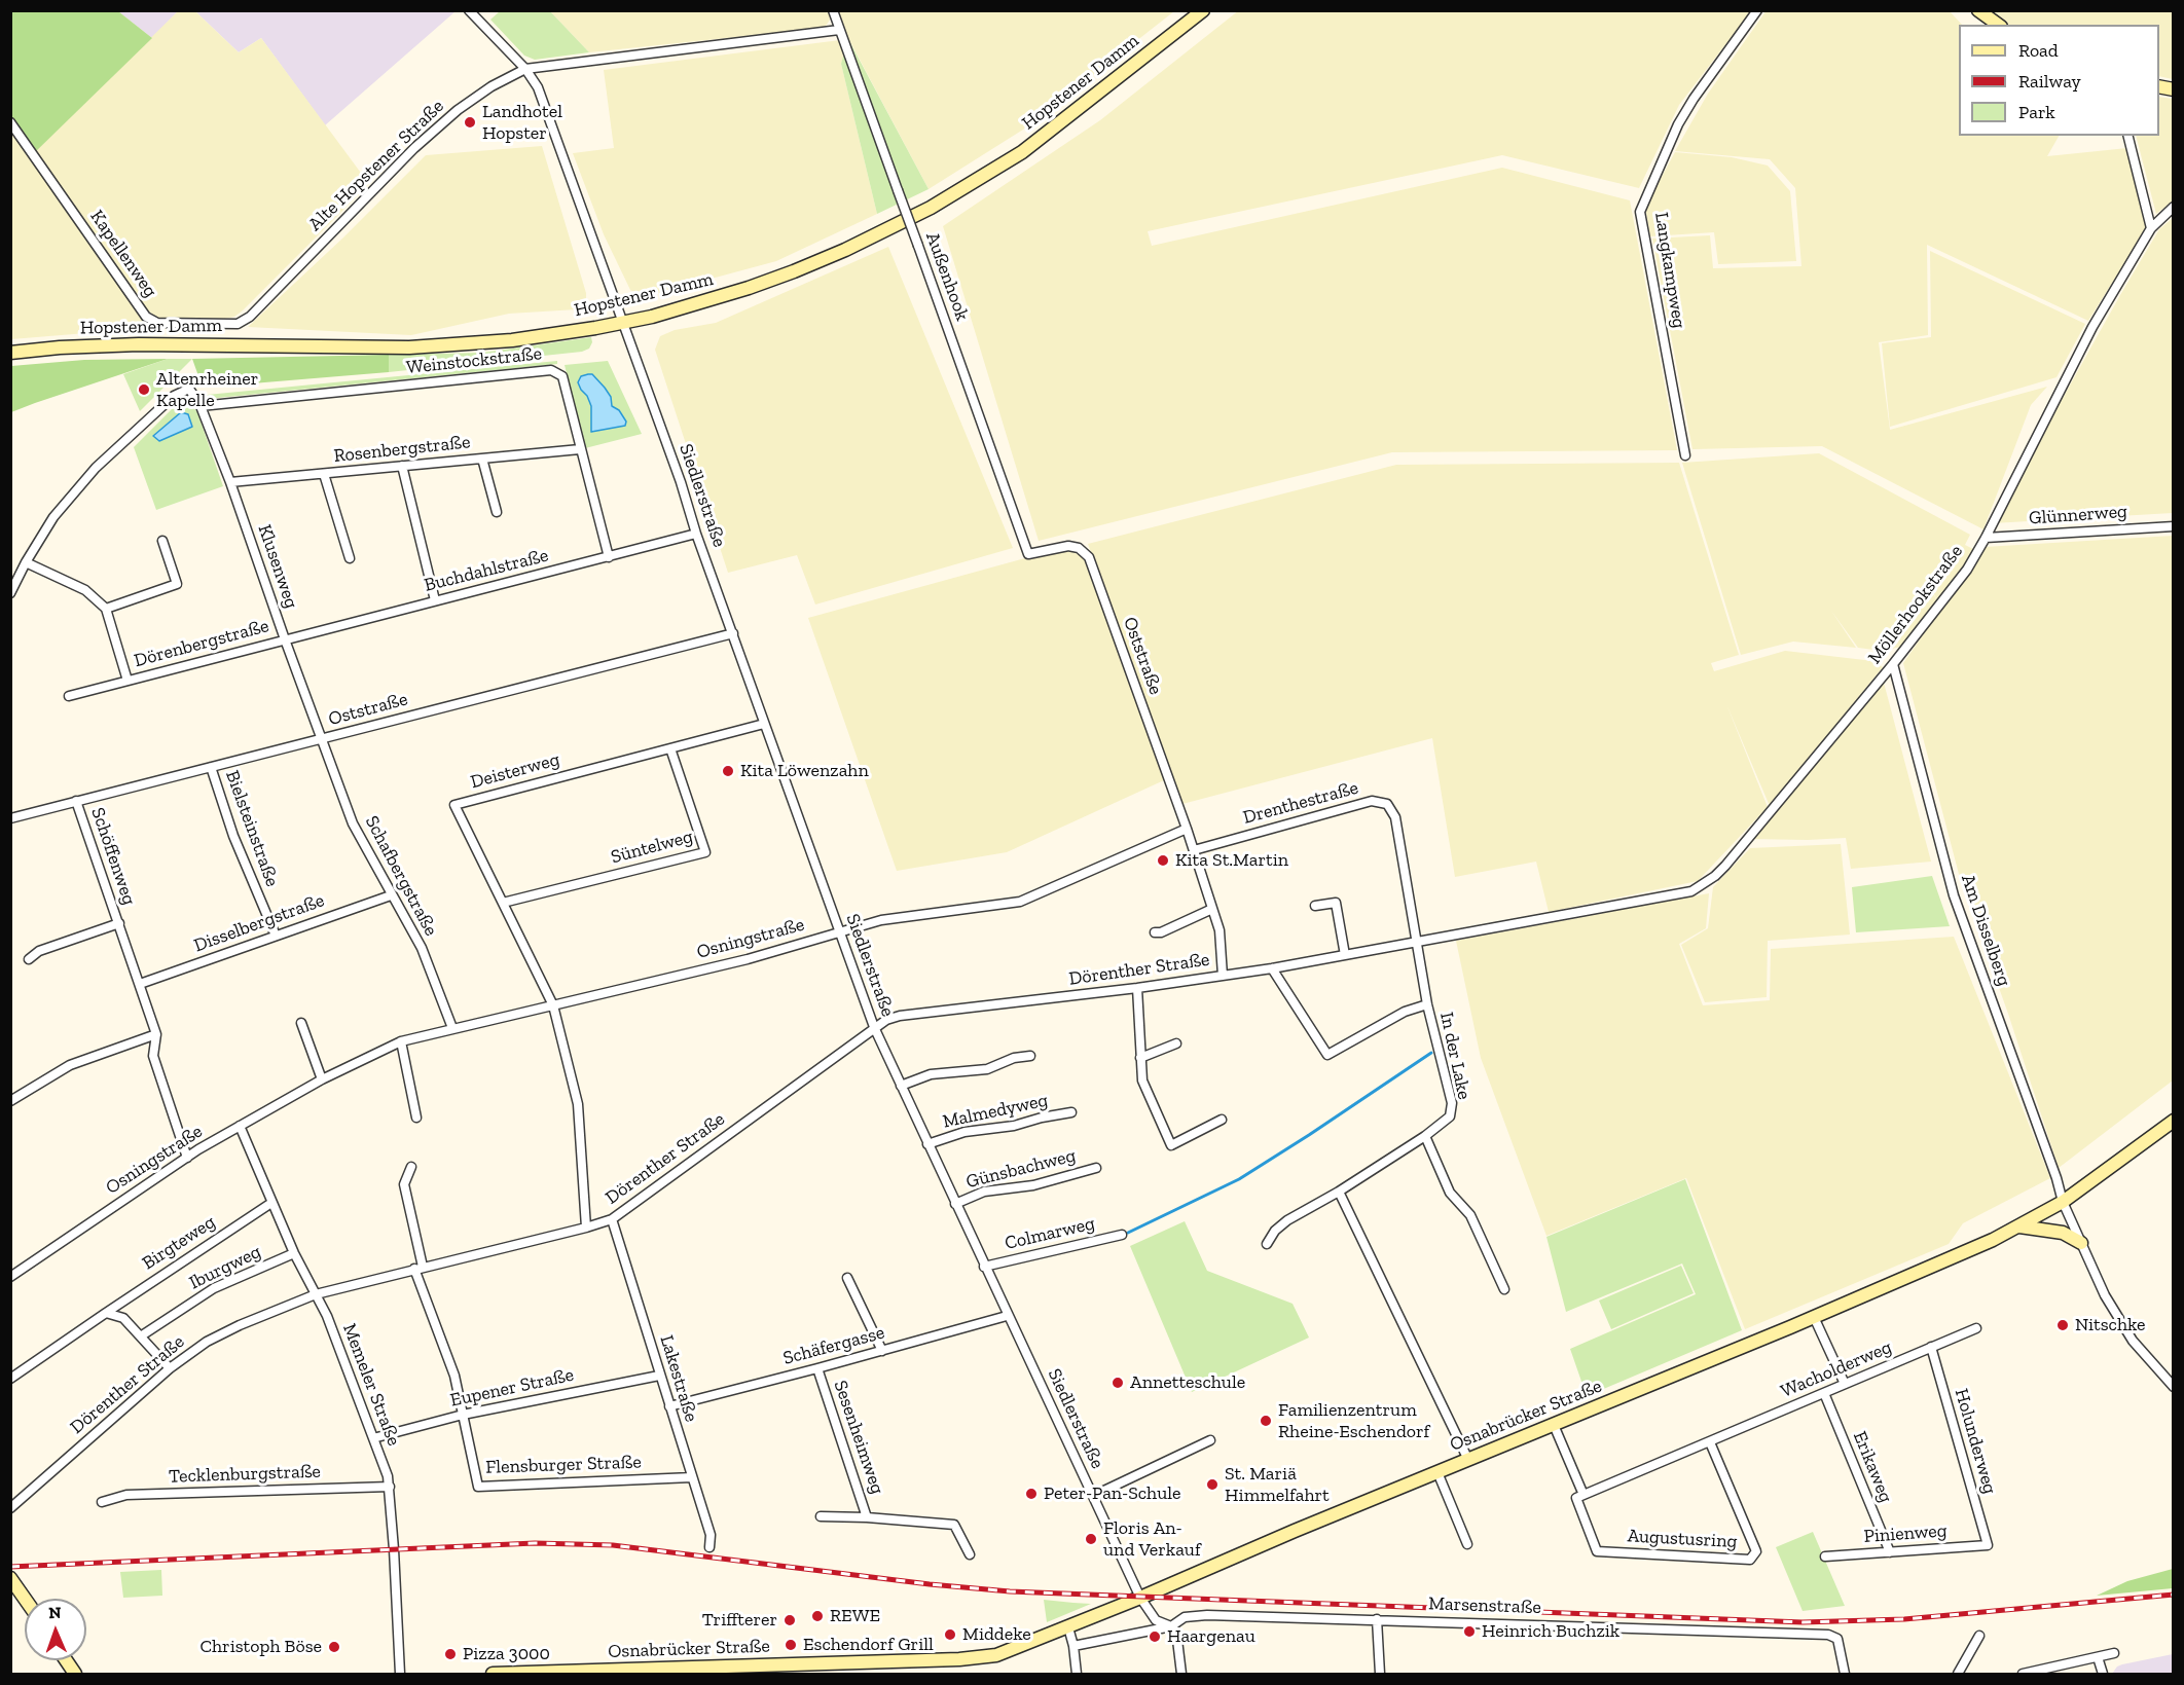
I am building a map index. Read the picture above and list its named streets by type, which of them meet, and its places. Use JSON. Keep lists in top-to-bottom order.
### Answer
{
  "streets": {
    "main road": ["Hopstener Damm", "Osnabrücker Straße"],
    "street": [
      "Alte Hopstener Straße",
      "Kapellenweg",
      "Langkampweg",
      "Außenhook",
      "Weinstockstraße",
      "Rosenbergstraße",
      "Siedlerstraße",
      "Glünnerweg",
      "Klusenweg",
      "Buchdahlstraße",
      "Möllerhookstraße",
      "Dörenbergstraße",
      "Oststraße",
      "Deisterweg",
      "Drenthestraße",
      "Bielsteinstraße",
      "Süntelweg",
      "Schöffenweg",
      "Schafbergstraße",
      "Disselbergstraße",
      "Am Disselberg",
      "Osningstraße",
      "Dörenther Straße",
      "In der Lake",
      "Malmedyweg",
      "Günsbachweg",
      "Colmarweg",
      "Birgteweg",
      "Iburgweg",
      "Schäfergasse",
      "Wacholderweg",
      "Lakestraße",
      "Memeler Straße",
      "Eupener Straße",
      "Sesenheimweg",
      "Holunderweg",
      "Flensburger Straße",
      "Erikaweg",
      "Tecklenburgstraße",
      "Pinienweg",
      "Augustusring",
      "Marsenstraße"
    ]
  },
  "crossings": [
    ["Hopstener Damm", "Siedlerstraße"],
    ["Alte Hopstener Straße", "Kapellenweg"],
    ["Alte Hopstener Straße", "Außenhook"],
    ["Alte Hopstener Straße", "Siedlerstraße"],
    ["Außenhook", "Oststraße"],
    ["Weinstockstraße", "Rosenbergstraße"],
    ["Weinstockstraße", "Klusenweg"],
    ["Weinstockstraße", "Buchdahlstraße"],
    ["Rosenbergstraße", "Klusenweg"],
    ["Siedlerstraße", "Buchdahlstraße"],
    ["Siedlerstraße", "Oststraße"],
    ["Siedlerstraße", "Deisterweg"],
    ["Siedlerstraße", "Osningstraße"],
    ["Siedlerstraße", "Dörenther Straße"],
    ["Siedlerstraße", "Malmedyweg"],
    ["Siedlerstraße", "Günsbachweg"],
    ["Siedlerstraße", "Colmarweg"],
    ["Siedlerstraße", "Schäfergasse"],
    ["Siedlerstraße", "Osnabrücker Straße"],
    ["Siedlerstraße", "Marsenstraße"],
    ["Glünnerweg", "Möllerhookstraße"],
    ["Klusenweg", "Buchdahlstraße"],
    ["Klusenweg", "Dörenbergstraße"],
    ["Klusenweg", "Oststraße"],
    ["Klusenweg", "Schafbergstraße"],
    ["Buchdahlstraße", "Dörenbergstraße"],
    ["Möllerhookstraße", "Am Disselberg"],
    ["Möllerhookstraße", "Dörenther Straße"],
    ["Oststraße", "Bielsteinstraße"],
    ["Oststraße", "Schöffenweg"],
    ["Oststraße", "Schafbergstraße"],
    ["Oststraße", "Osningstraße"],
    ["Deisterweg", "Süntelweg"],
    ["Deisterweg", "Osningstraße"],
    ["Drenthestraße", "Dörenther Straße"],
    ["Drenthestraße", "In der Lake"],
    ["Bielsteinstraße", "Disselbergstraße"],
    ["Schöffenweg", "Disselbergstraße"],
    ["Schöffenweg", "Osningstraße"],
    ["Schafbergstraße", "Disselbergstraße"],
    ["Schafbergstraße", "Osningstraße"],
    ["Am Disselberg", "Osnabrücker Straße"],
    ["Osningstraße", "Memeler Straße"],
    ["Dörenther Straße", "In der Lake"],
    ["Dörenther Straße", "Lakestraße"],
    ["Dörenther Straße", "Memeler Straße"],
    ["Dörenther Straße", "Flensburger Straße"],
    ["Birgteweg", "Memeler Straße"],
    ["Iburgweg", "Memeler Straße"],
    ["Schäfergasse", "Lakestraße"],
    ["Schäfergasse", "Sesenheimweg"],
    ["Wacholderweg", "Holunderweg"],
    ["Wacholderweg", "Erikaweg"],
    ["Wacholderweg", "Augustusring"],
    ["Lakestraße", "Eupener Straße"],
    ["Lakestraße", "Flensburger Straße"],
    ["Memeler Straße", "Eupener Straße"],
    ["Memeler Straße", "Tecklenburgstraße"],
    ["Eupener Straße", "Flensburger Straße"],
    ["Osnabrücker Straße", "Augustusring"],
    ["Holunderweg", "Pinienweg"],
    ["Erikaweg", "Pinienweg"]
  ],
  "places": [
    "Landhotel Hopster",
    "Altenrheiner Kapelle",
    "Kita Löwenzahn",
    "Kita St.Martin",
    "Nitschke",
    "Annetteschule",
    "Familienzentrum Rheine-Eschendorf",
    "St. Mariä Himmelfahrt",
    "Peter-Pan-Schule",
    "Floris An- und Verkauf",
    "REWE",
    "Triffterer",
    "Heinrich Buchzik",
    "Middeke",
    "Haargenau",
    "Eschendorf Grill",
    "Christoph Böse",
    "Pizza 3000"
  ],
  "legend": ["Road", "Railway", "Park"],
  "north": "top"
}
